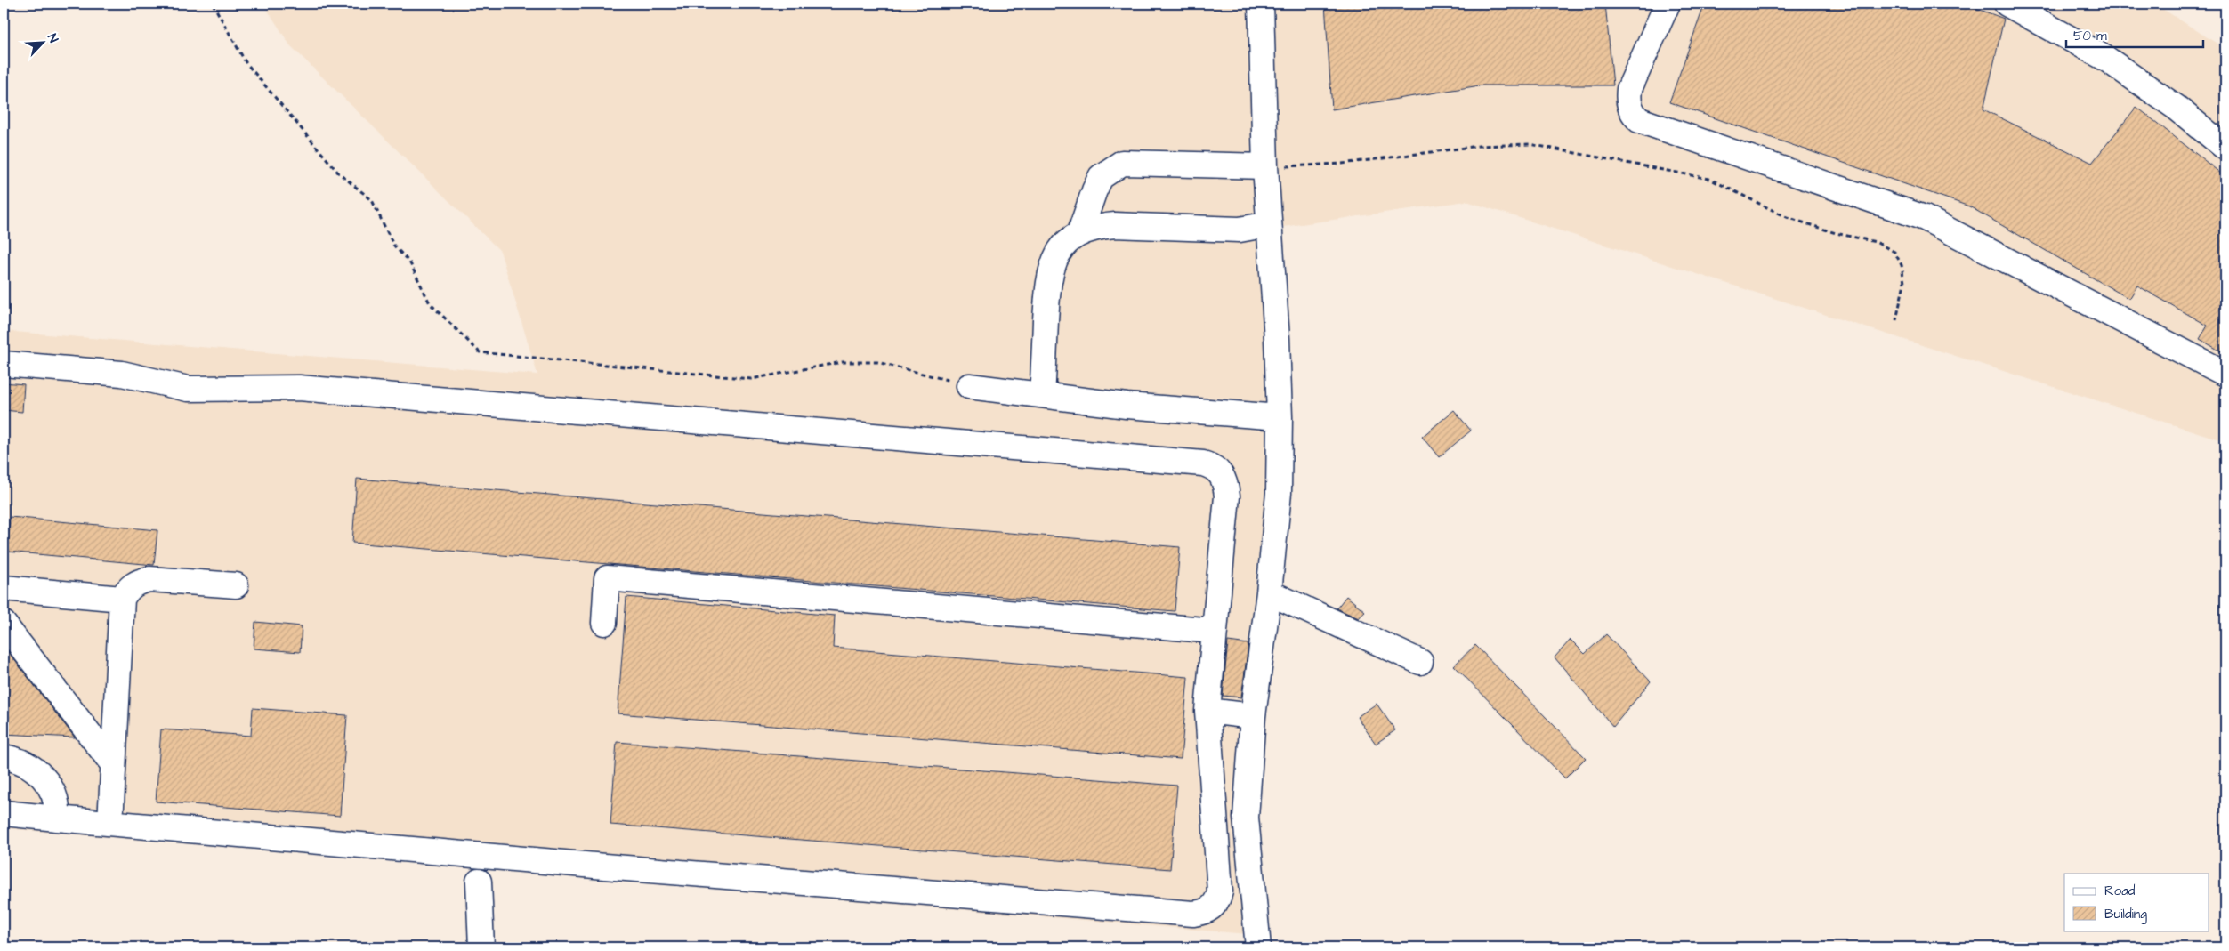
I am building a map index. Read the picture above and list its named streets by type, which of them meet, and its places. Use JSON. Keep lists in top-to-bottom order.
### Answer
{
  "legend": ["Road", "Building"],
  "scale_bar": "50 m",
  "north": "top right"
}
